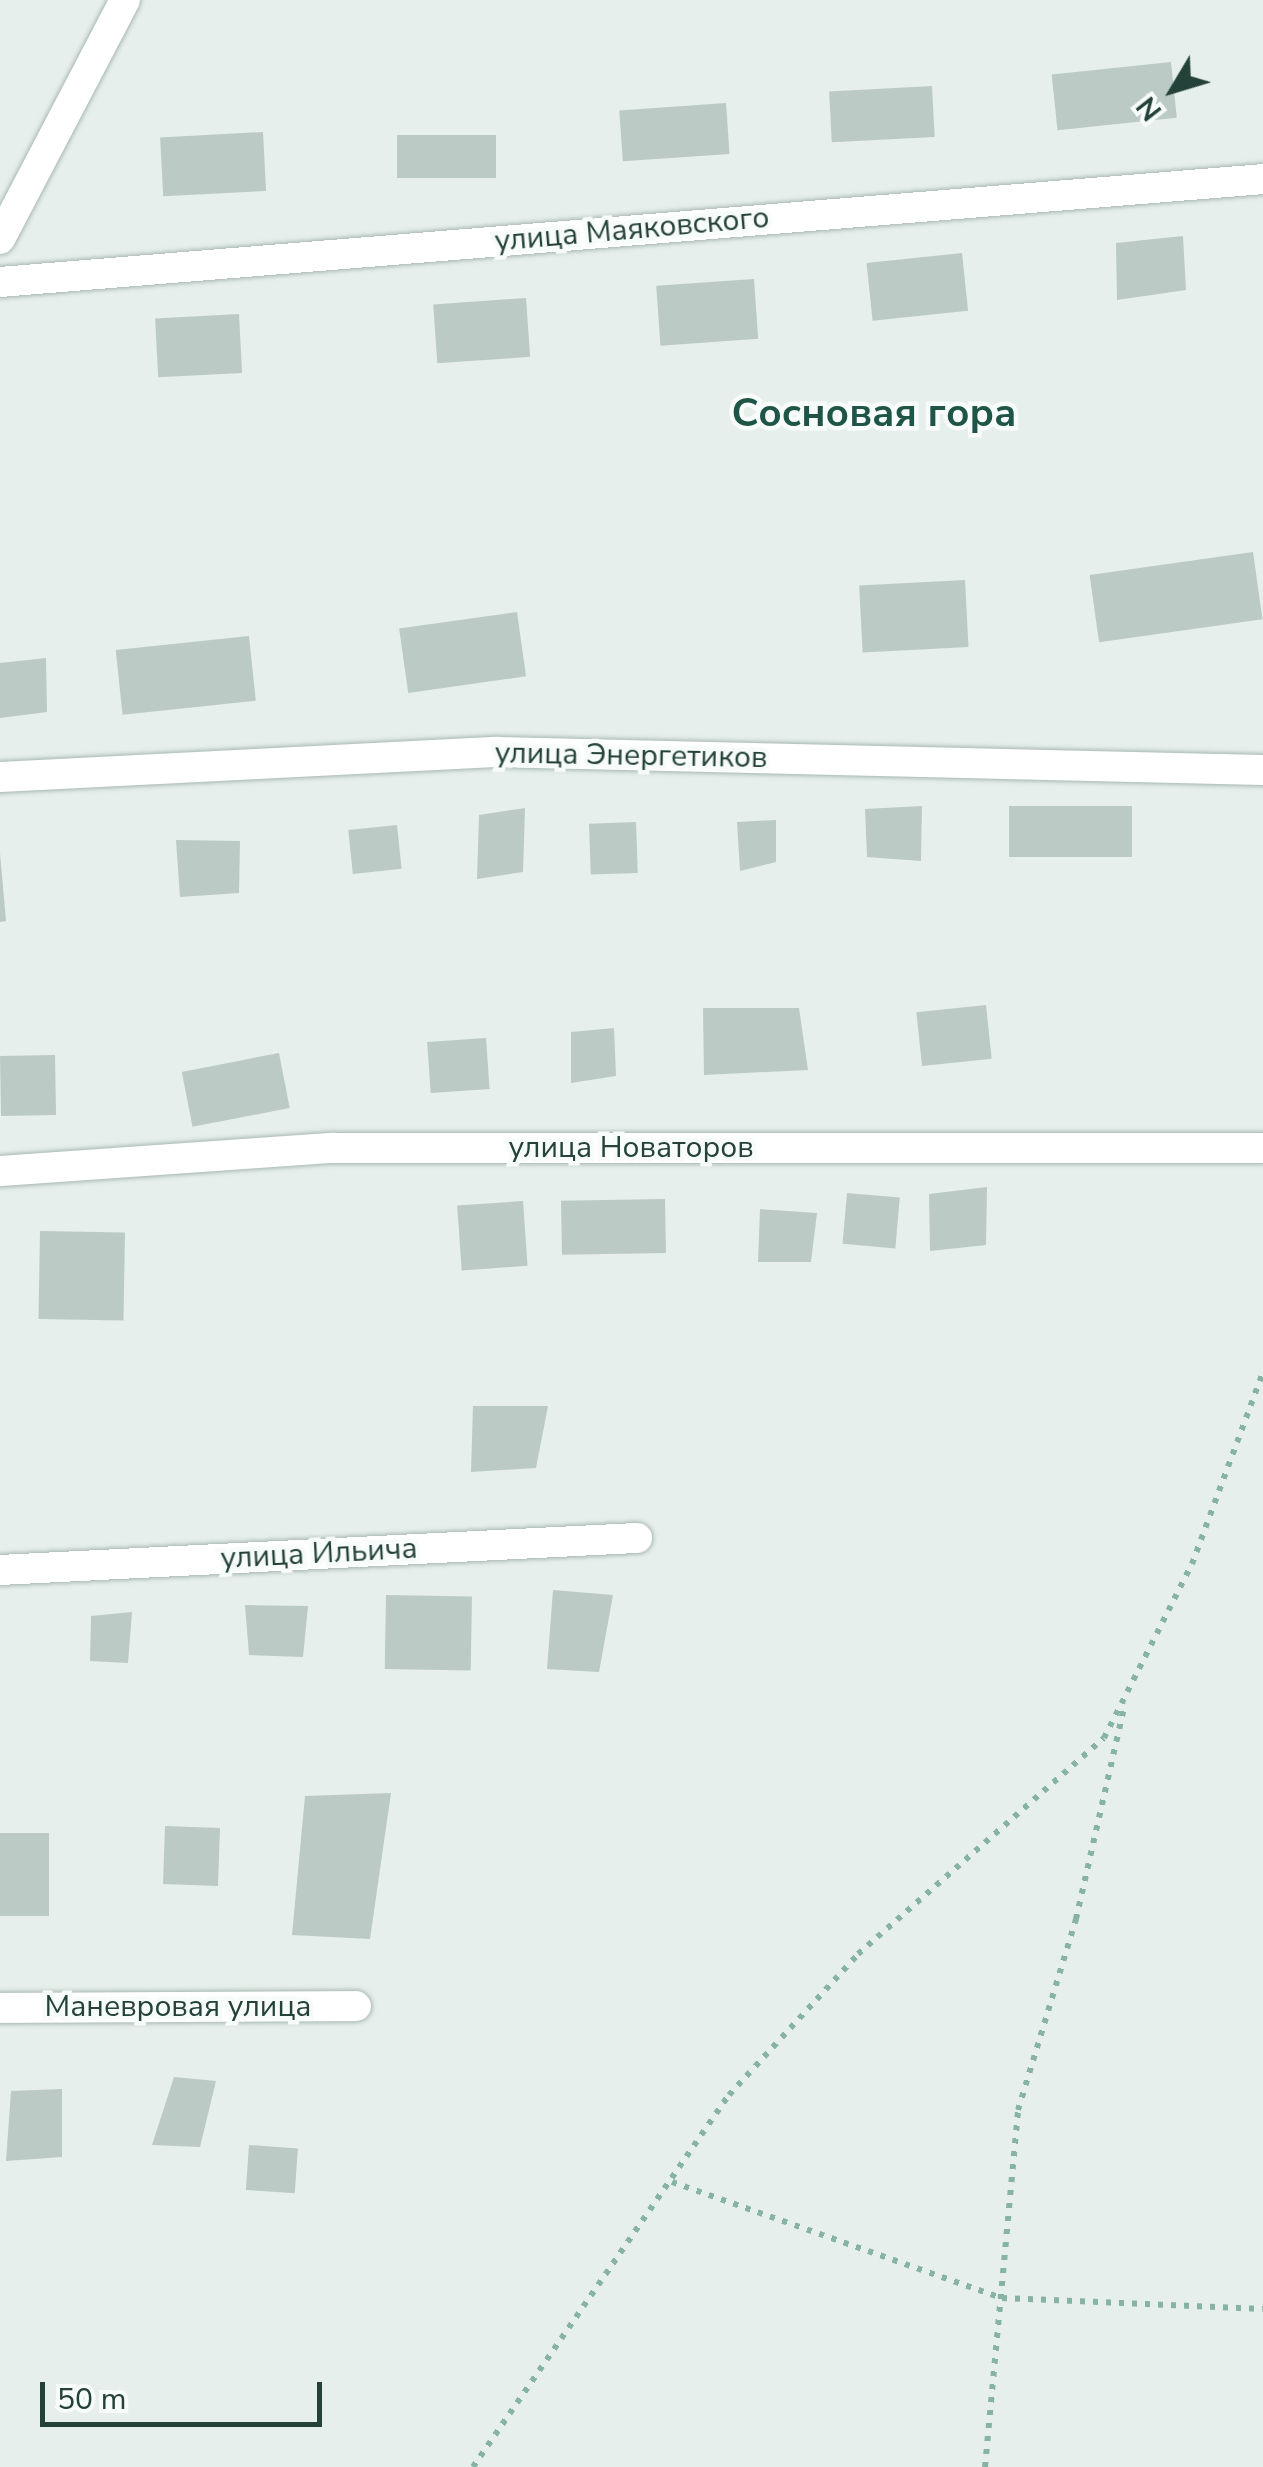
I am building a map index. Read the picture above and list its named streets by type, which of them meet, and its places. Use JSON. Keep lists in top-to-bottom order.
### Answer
{
  "streets": {
    "street": [
      "улица Маяковского",
      "улица Энергетиков",
      "улица Новаторов",
      "улица Ильича",
      "Маневровая улица"
    ]
  },
  "districts": ["Сосновая гора"],
  "scale_bar": "50 m",
  "north": "bottom left"
}
